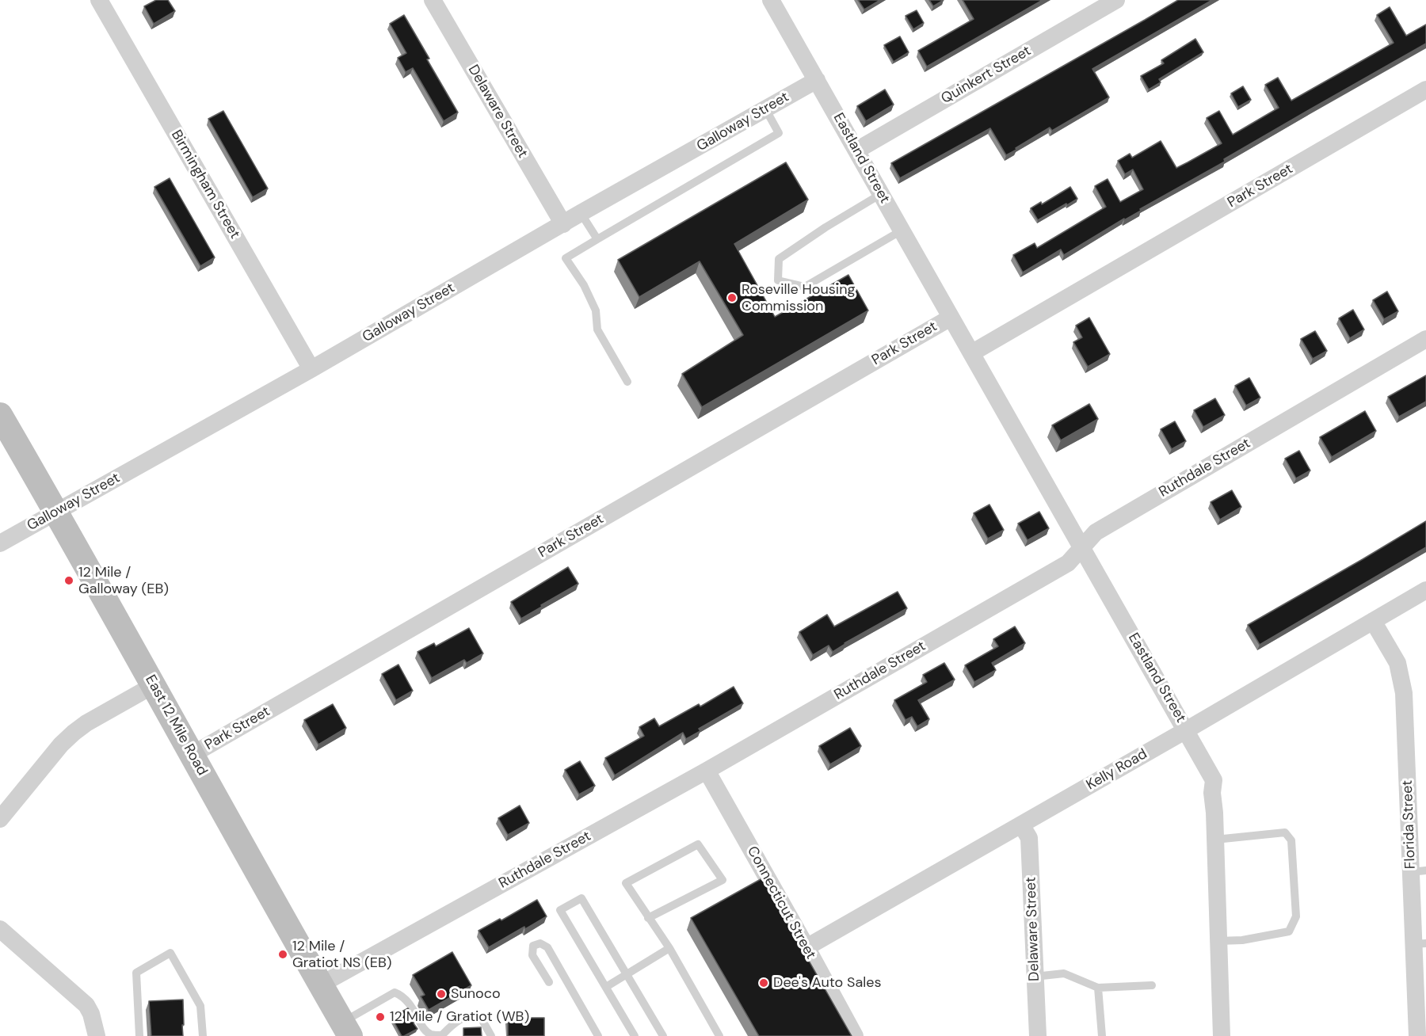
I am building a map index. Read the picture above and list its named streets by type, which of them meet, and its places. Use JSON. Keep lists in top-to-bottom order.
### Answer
{
  "streets": {
    "main road": ["East 12 Mile Road"],
    "street": [
      "Quinkert Street",
      "Delaware Street",
      "Galloway Street",
      "Eastland Street",
      "Birmingham Street",
      "Park Street",
      "Ruthdale Street",
      "Kelly Road",
      "Florida Street",
      "Connecticut Street"
    ]
  },
  "crossings": [
    ["Quinkert Street", "Eastland Street"],
    ["Delaware Street", "Galloway Street"],
    ["Delaware Street", "Kelly Road"],
    ["Galloway Street", "Eastland Street"],
    ["Galloway Street", "Birmingham Street"],
    ["Galloway Street", "East 12 Mile Road"],
    ["Eastland Street", "Park Street"],
    ["Eastland Street", "Ruthdale Street"],
    ["Eastland Street", "Kelly Road"],
    ["Park Street", "East 12 Mile Road"],
    ["Ruthdale Street", "East 12 Mile Road"],
    ["Ruthdale Street", "Connecticut Street"],
    ["Kelly Road", "Florida Street"],
    ["Kelly Road", "Connecticut Street"]
  ],
  "places": [
    "Roseville Housing Commission",
    "12 Mile / Galloway (EB)",
    "12 Mile / Gratiot NS (EB)",
    "Dee's Auto Sales",
    "Sunoco",
    "12 Mile / Gratiot (WB)"
  ]
}
